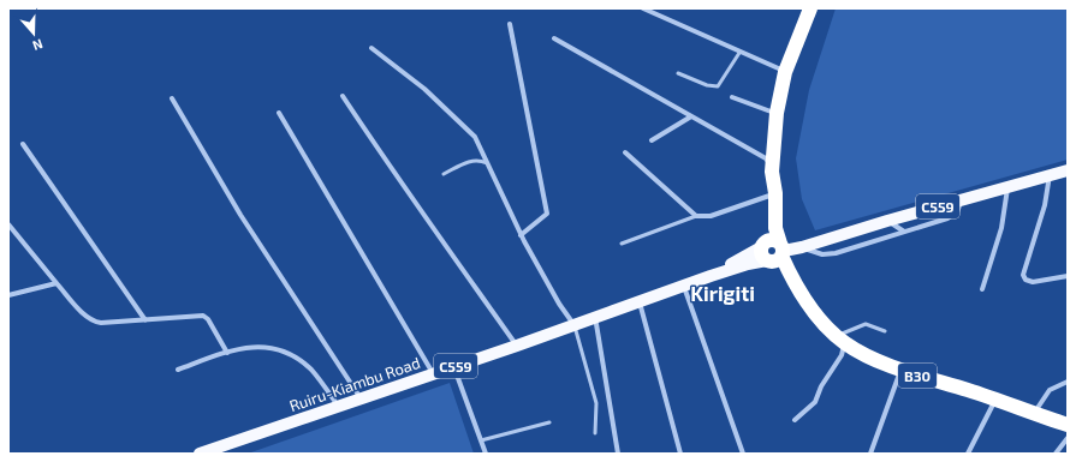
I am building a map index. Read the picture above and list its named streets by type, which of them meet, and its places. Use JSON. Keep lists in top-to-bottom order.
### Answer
{
  "streets": {
    "highway": ["B30"],
    "main road": ["C559", "Ruiru-Kiambu Road"]
  },
  "crossings": [
    ["B30", "Ruiru-Kiambu Road"]
  ],
  "districts": ["Kirigiti"],
  "north": "bottom"
}
